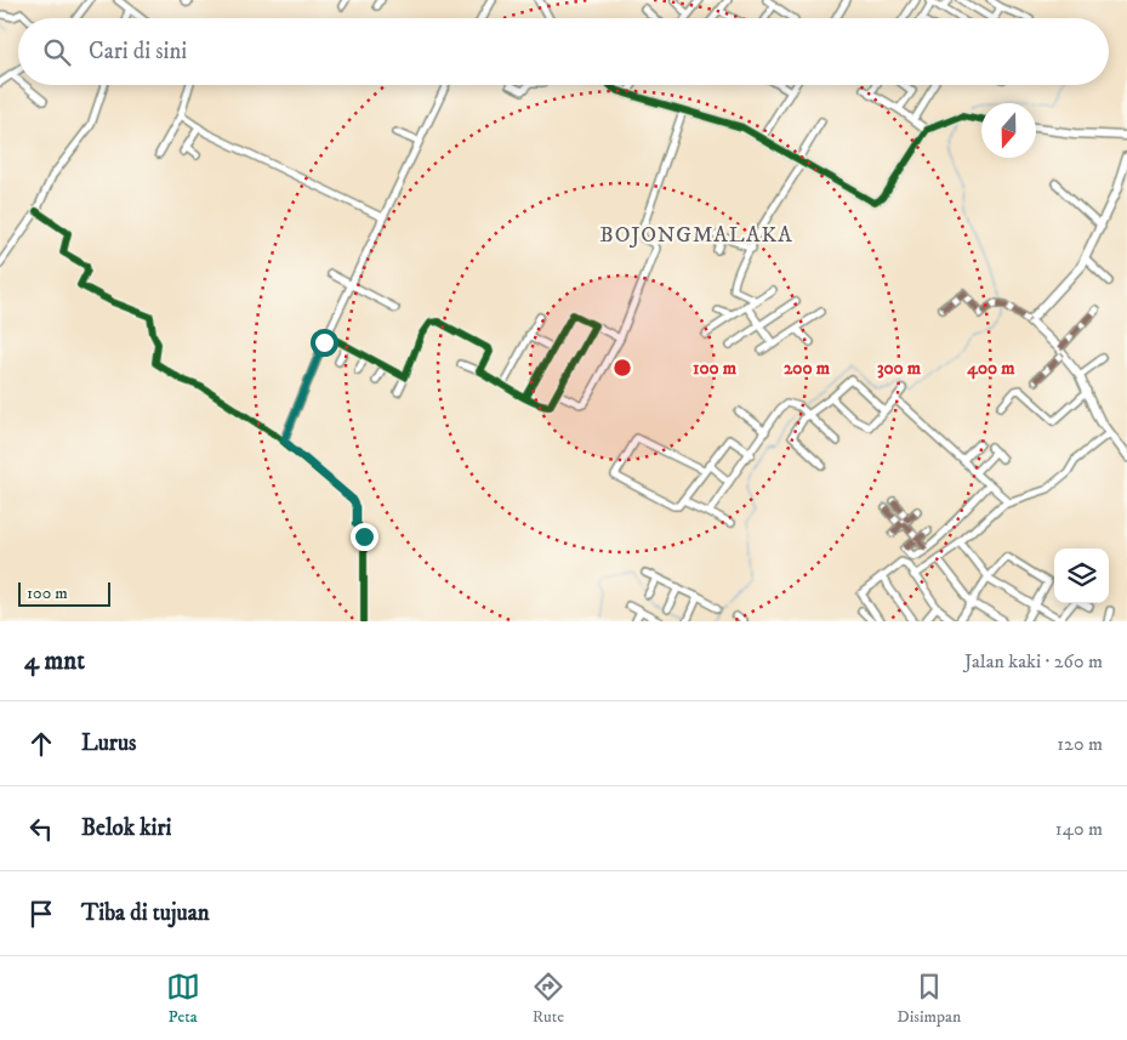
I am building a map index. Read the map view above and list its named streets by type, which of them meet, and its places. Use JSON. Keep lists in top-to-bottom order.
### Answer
{
  "districts": ["BOJONGMALAKA"],
  "scale_bar": "100 m",
  "north": "bottom",
  "page": {
    "search": "Cari di sini",
    "scale": "100 m",
    "heading": ["4 mnt", "Jalan kaki · 260 m"],
    "list": [
      ["Lurus", "120 m"],
      ["Belok kiri", "140 m"],
      "Tiba di tujuan"
    ],
    "nav": ["Peta", "Rute", "Disimpan"]
  },
  "rings": [
    "100 m",
    "200 m",
    "300 m",
    "400 m"
  ]
}
